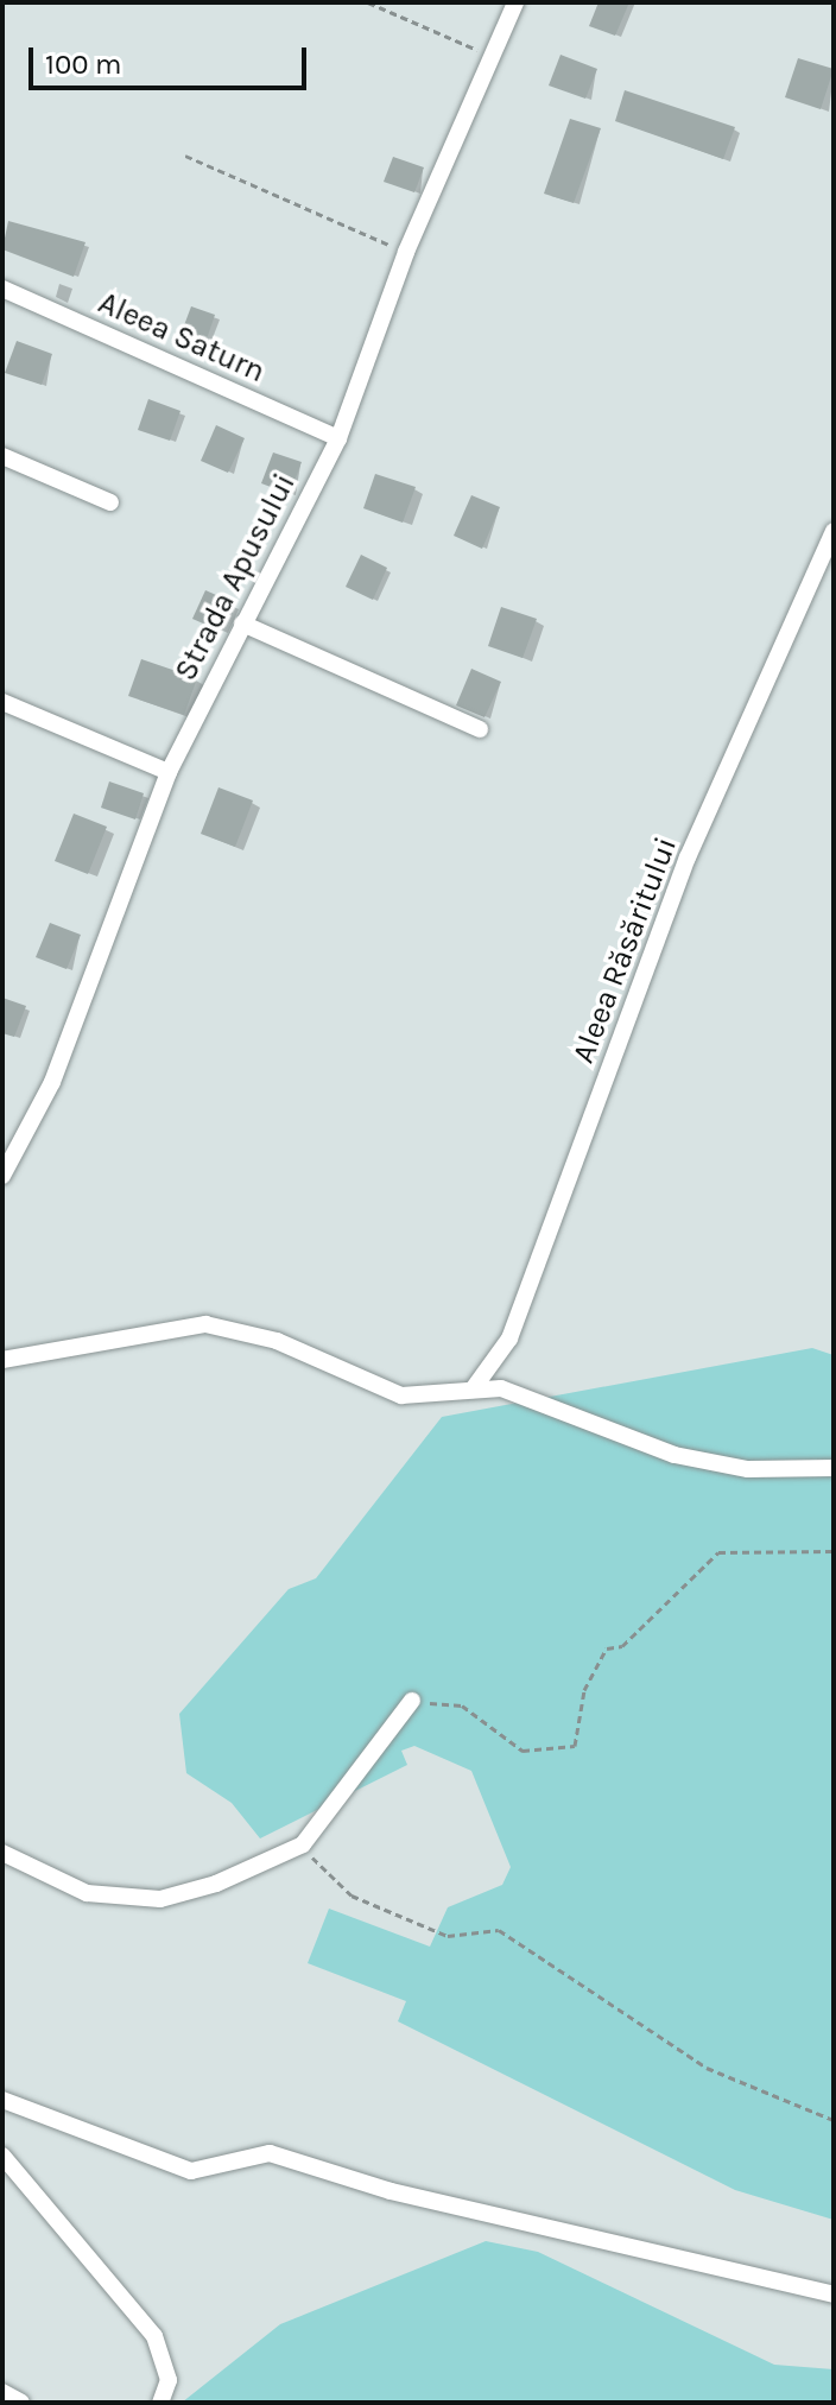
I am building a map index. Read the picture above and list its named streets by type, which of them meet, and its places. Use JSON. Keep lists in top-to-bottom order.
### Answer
{
  "streets": {
    "street": ["Aleea Saturn", "Strada Apusului", "Aleea Răsăritului"]
  },
  "crossings": [
    ["Aleea Saturn", "Strada Apusului"]
  ],
  "scale_bar": "100 m"
}
